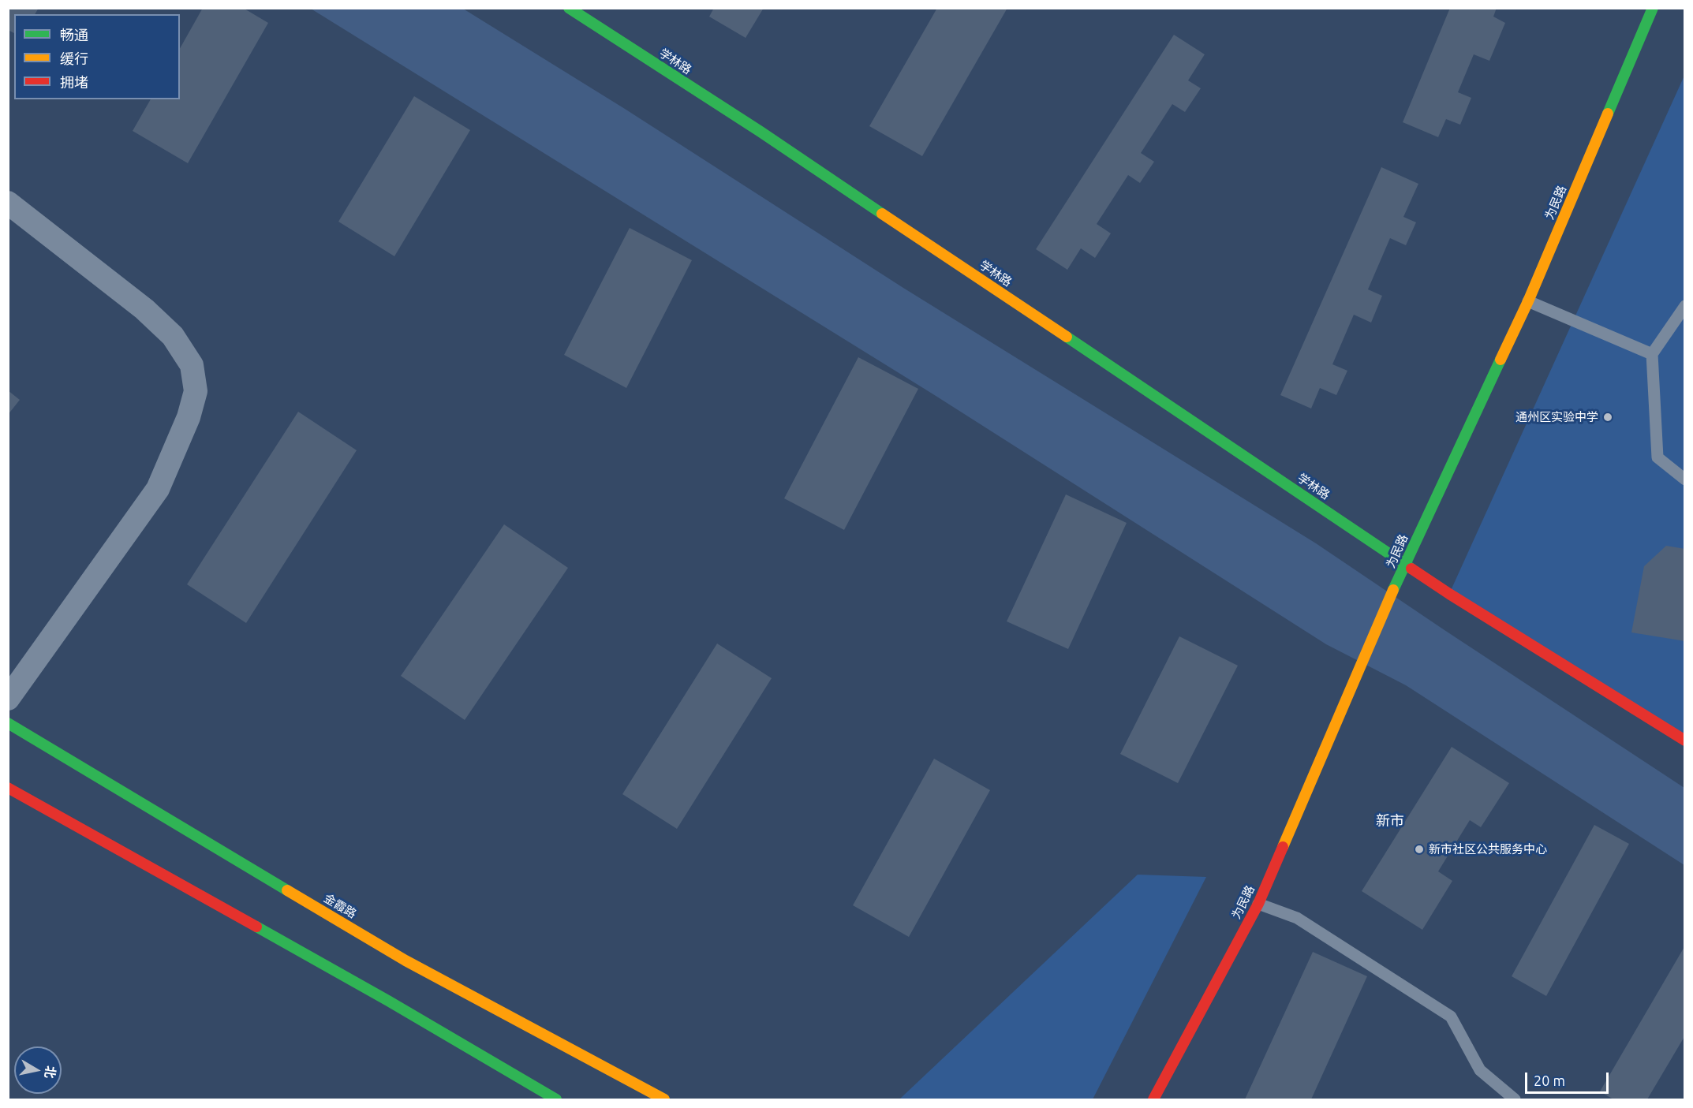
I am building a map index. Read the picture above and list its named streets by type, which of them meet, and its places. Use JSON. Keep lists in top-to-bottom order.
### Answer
{
  "streets": {
    "street": ["学林路", "为民路", "金霞路"]
  },
  "crossings": [
    ["学林路", "为民路"]
  ],
  "districts": ["新市"],
  "places": ["通州区实验中学", "新市社区公共服务中心"],
  "legend": ["畅通", "缓行", "拥堵"],
  "scale_bar": "20 m",
  "north": "right"
}
